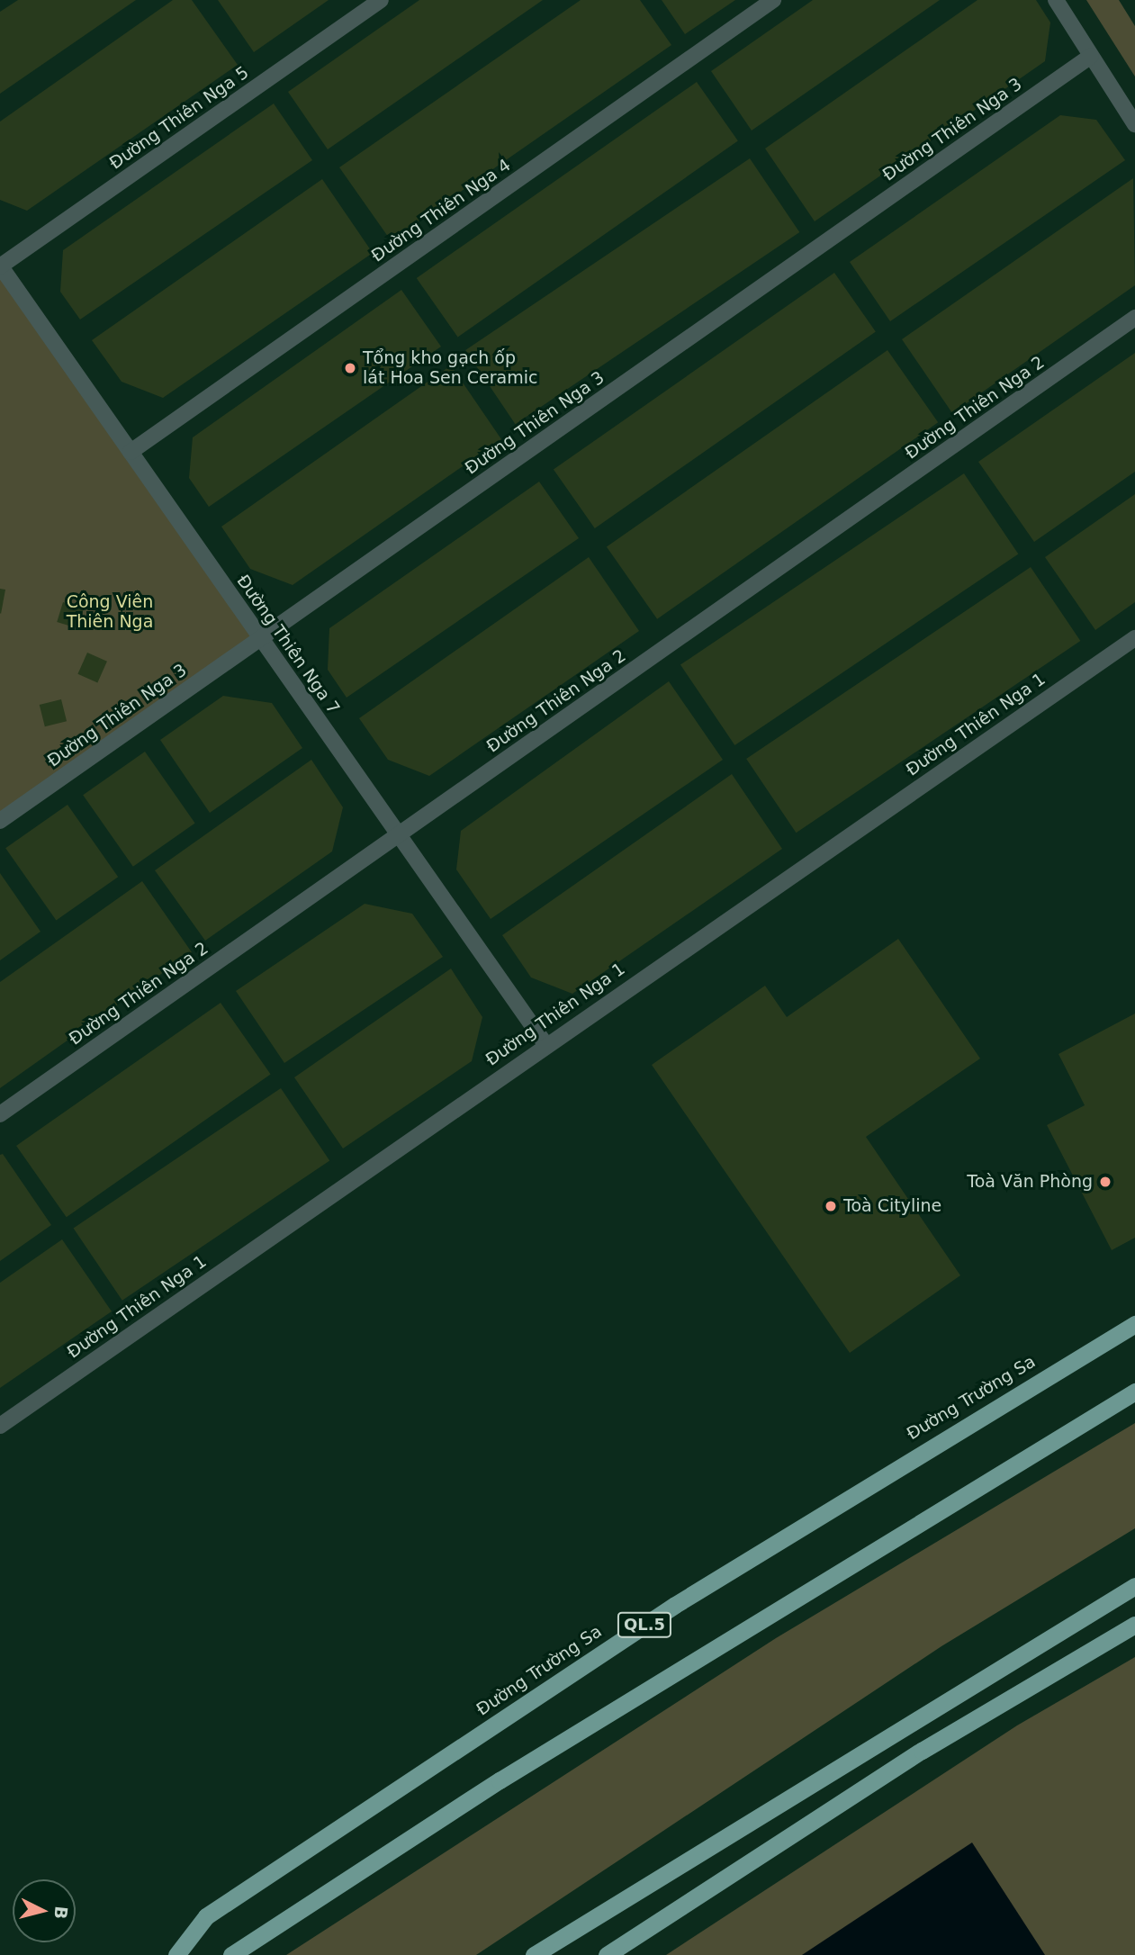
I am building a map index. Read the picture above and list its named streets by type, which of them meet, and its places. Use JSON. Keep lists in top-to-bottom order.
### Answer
{
  "streets": {
    "highway": ["Đường Trường Sa", "QL.5"],
    "street": [
      "Đường Thiên Nga 5",
      "Đường Thiên Nga 3",
      "Đường Thiên Nga 4",
      "Đường Thiên Nga 2",
      "Đường Thiên Nga 7",
      "Đường Thiên Nga 1"
    ]
  },
  "crossings": [
    ["Đường Thiên Nga 5", "Đường Thiên Nga 7"],
    ["Đường Thiên Nga 3", "Đường Thiên Nga 7"],
    ["Đường Thiên Nga 4", "Đường Thiên Nga 7"],
    ["Đường Thiên Nga 2", "Đường Thiên Nga 7"],
    ["Đường Thiên Nga 7", "Đường Thiên Nga 1"]
  ],
  "parks": ["Công Viên Thiên Nga"],
  "places": ["Tổng kho gạch ốp lát Hoa Sen Ceramic", "Toà Văn Phòng", "Toà Cityline"],
  "north": "right"
}
